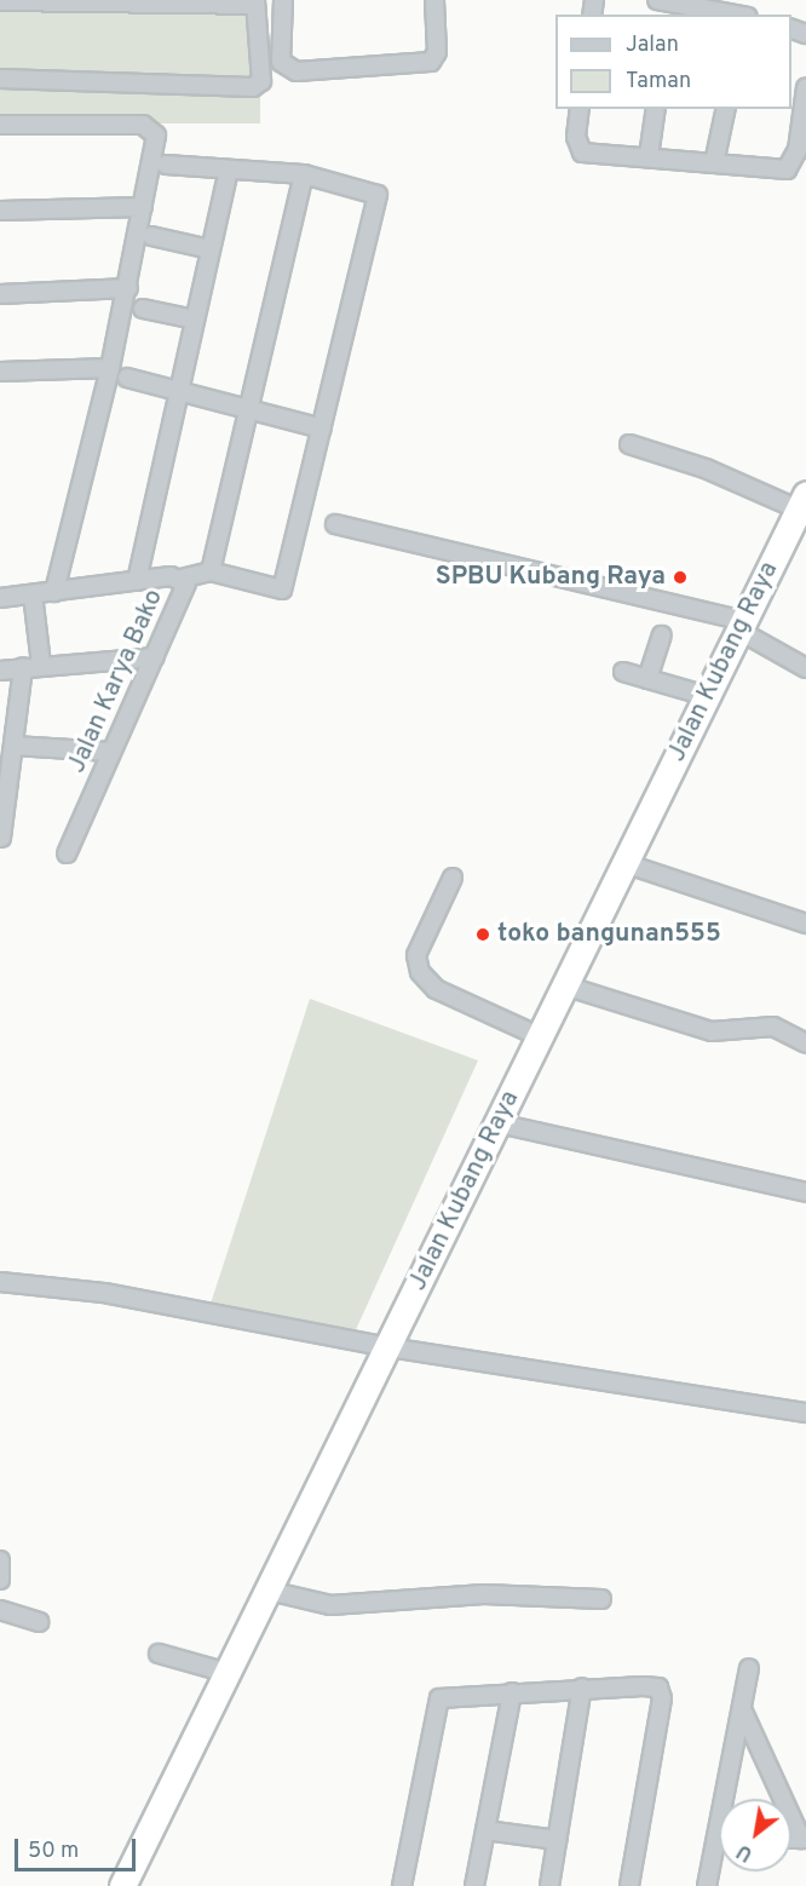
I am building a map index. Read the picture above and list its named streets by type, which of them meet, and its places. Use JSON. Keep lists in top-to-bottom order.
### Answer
{
  "streets": {
    "highway": ["Jalan Kubang Raya"],
    "street": ["Jalan Karya Bako"]
  },
  "places": ["SPBU Kubang Raya", "toko bangunan555"],
  "legend": ["Jalan", "Taman"],
  "scale_bar": "50 m",
  "north": "bottom left"
}
